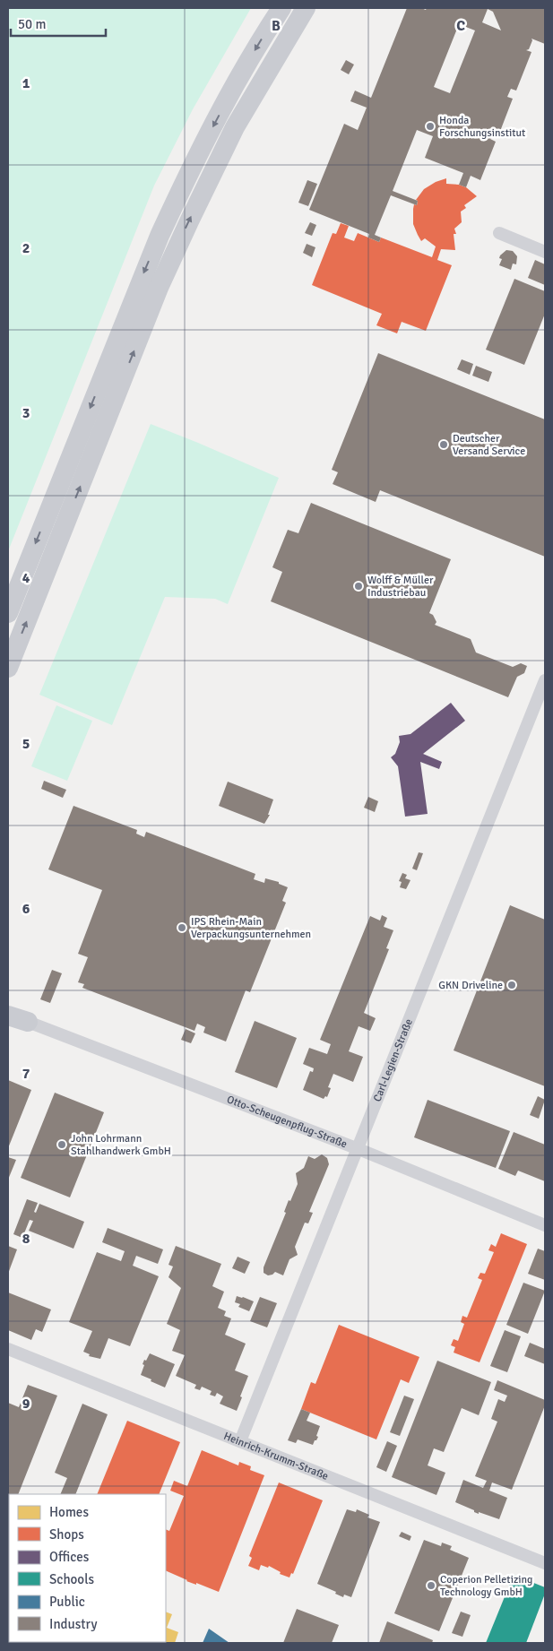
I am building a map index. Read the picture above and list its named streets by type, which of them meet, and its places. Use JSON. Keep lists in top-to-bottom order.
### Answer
{
  "streets": {
    "street": ["Carl-Legien-Straße", "Otto-Scheugenpflug-Straße", "Heinrich-Krumm-Straße"]
  },
  "crossings": [
    ["Carl-Legien-Straße", "Otto-Scheugenpflug-Straße"],
    ["Carl-Legien-Straße", "Heinrich-Krumm-Straße"]
  ],
  "places": [
    "Honda Forschungsinstitut",
    "Deutscher Versand Service",
    "Wolff & Müller Industriebau",
    "IPS Rhein-Main Verpackungsunternehmen",
    "GKN Driveline",
    "John Lohrmann Stahlhandwerk GmbH",
    "Coperion Pelletizing Technology GmbH"
  ],
  "legend": [
    "Homes",
    "Shops",
    "Offices",
    "Schools",
    "Public",
    "Industry"
  ],
  "scale_bar": "50 m",
  "grid": {
    "columns": ["B", "C"],
    "rows": [
      "1",
      "2",
      "3",
      "4",
      "5",
      "6",
      "7",
      "8",
      "9"
    ]
  }
}
